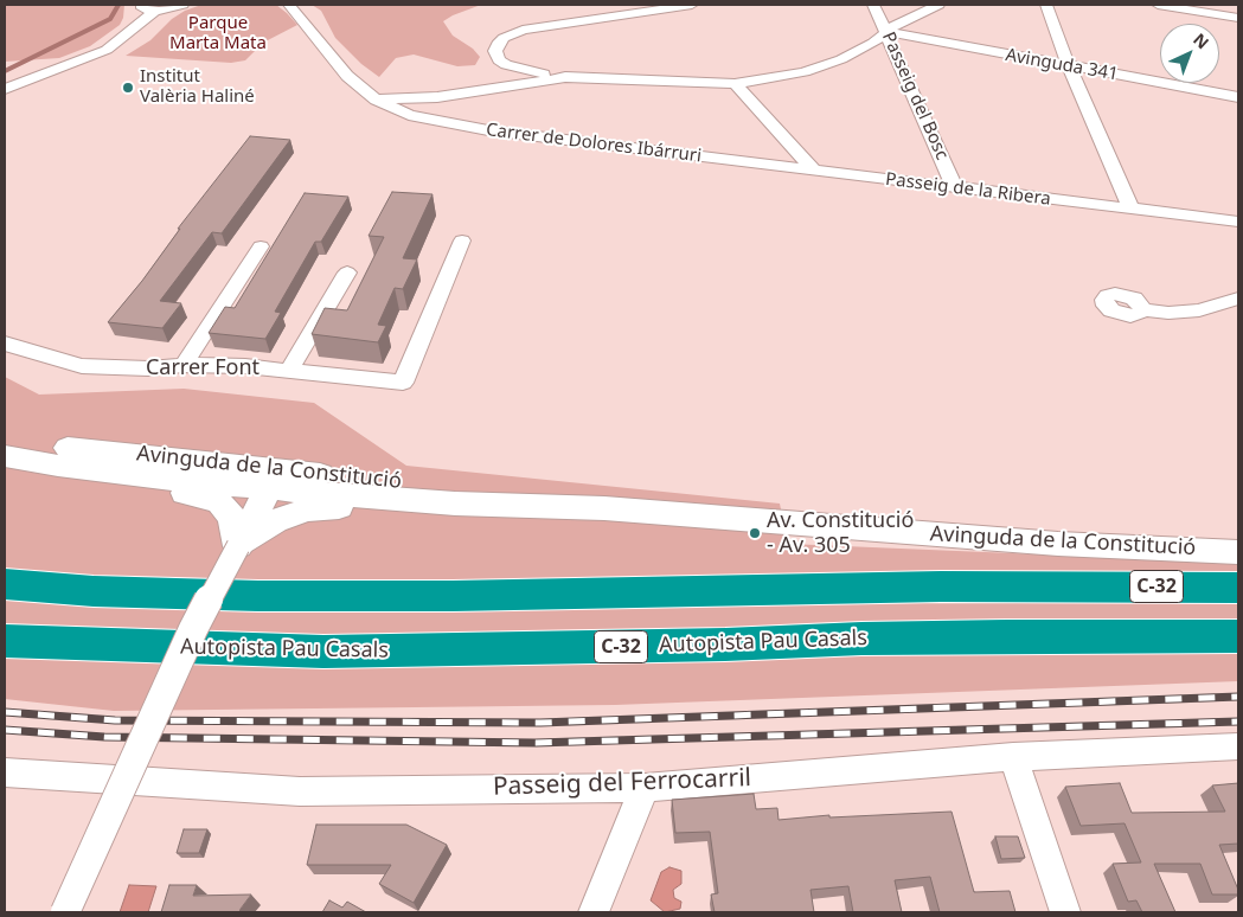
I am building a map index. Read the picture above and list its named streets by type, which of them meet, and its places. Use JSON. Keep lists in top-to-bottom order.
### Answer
{
  "streets": {
    "highway": ["C-32", "Autopista Pau Casals"],
    "street": [
      "Avinguda 341",
      "Passeig del Bosc",
      "Carrer de Dolores Ibárruri",
      "Passeig de la Ribera",
      "Carrer Font",
      "Avinguda de la Constitució",
      "Passeig del Ferrocarril"
    ]
  },
  "crossings": [
    ["Avinguda 341", "Passeig del Bosc"],
    ["Passeig del Bosc", "Passeig de la Ribera"],
    ["Carrer de Dolores Ibárruri", "Passeig de la Ribera"]
  ],
  "parks": ["Parque Marta Mata"],
  "places": ["Institut Valèria Haliné", "Av. Constitució - Av. 305"],
  "north": "top right"
}
